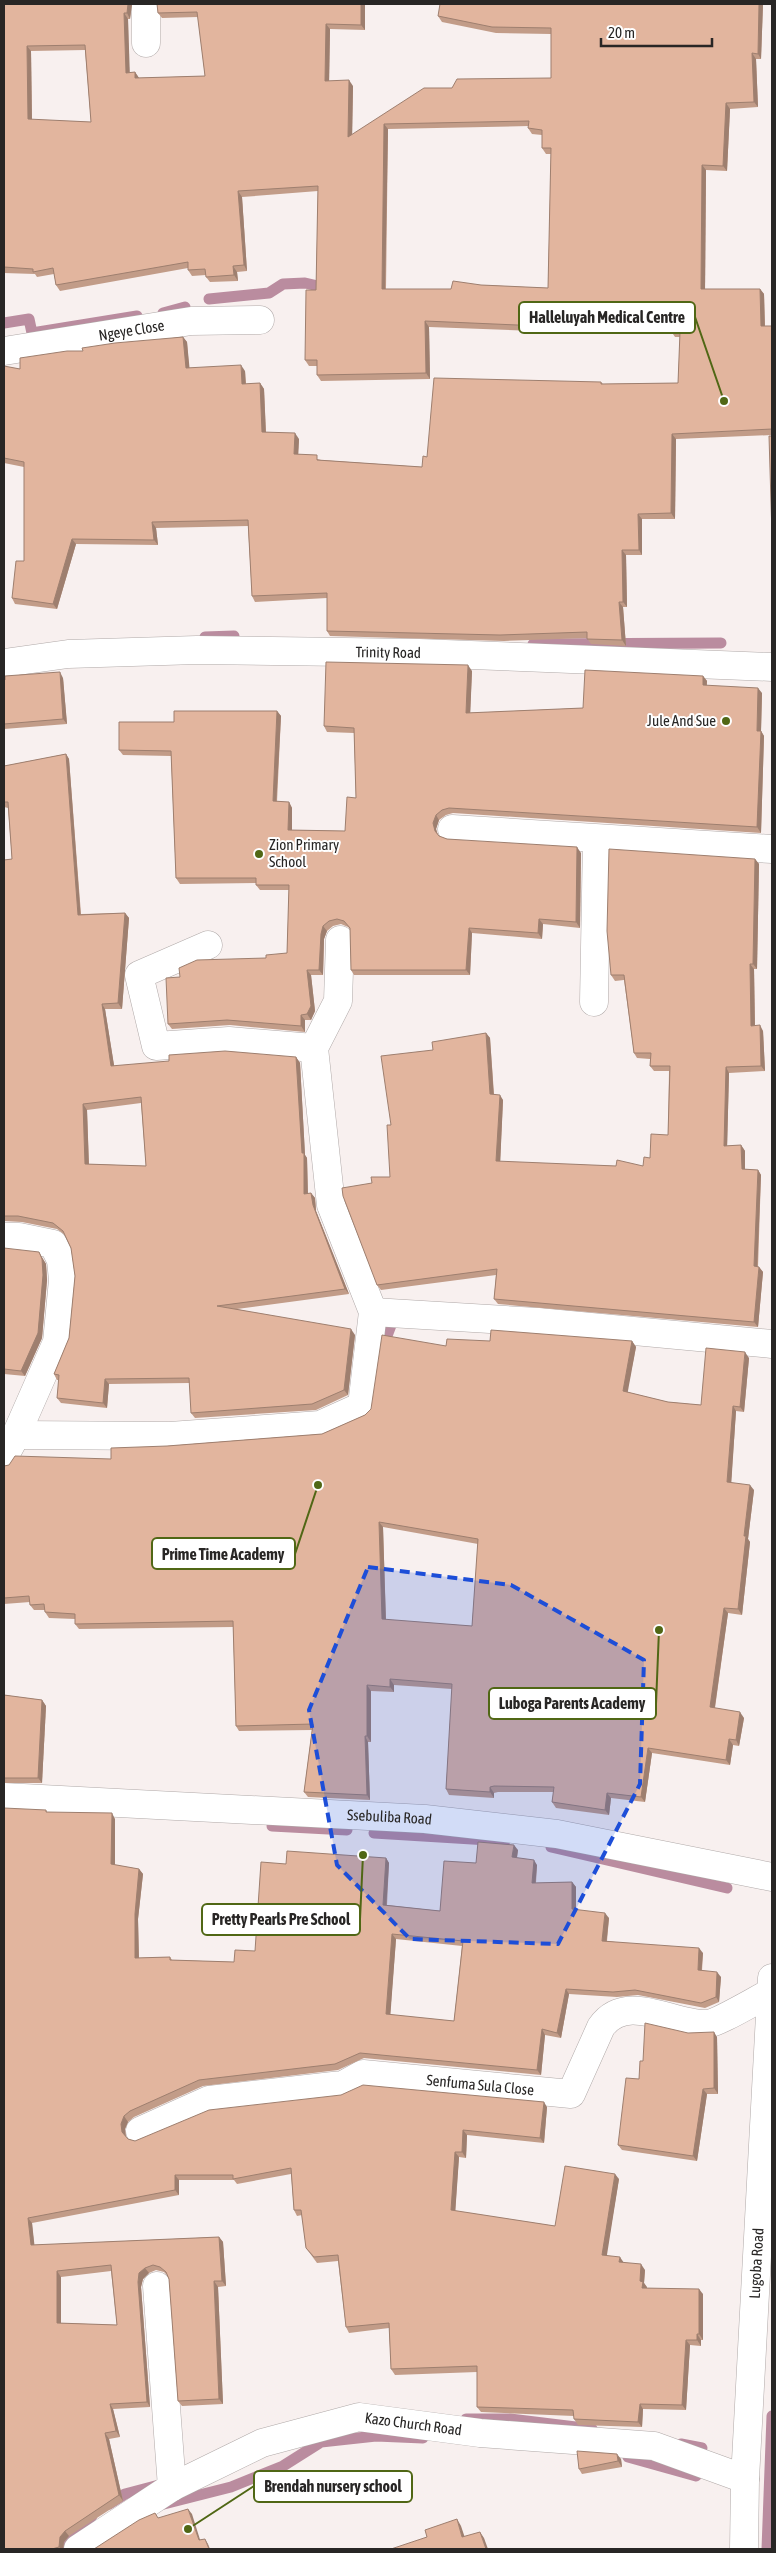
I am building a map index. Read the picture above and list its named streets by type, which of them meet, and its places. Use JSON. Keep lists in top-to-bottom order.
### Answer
{
  "streets": {
    "street": [
      "Ngeye Close",
      "Trinity Road",
      "Ssebuliba Road",
      "Senfuma Sula Close",
      "Lugoba Road",
      "Kazo Church Road"
    ]
  },
  "crossings": [
    ["Senfuma Sula Close", "Lugoba Road"],
    ["Lugoba Road", "Kazo Church Road"]
  ],
  "places": [
    "Halleluyah Medical Centre",
    "Jule And Sue",
    "Zion Primary School",
    "Prime Time Academy",
    "Luboga Parents Academy",
    "Pretty Pearls Pre School",
    "Brendah nursery school"
  ],
  "scale_bar": "20 m"
}
